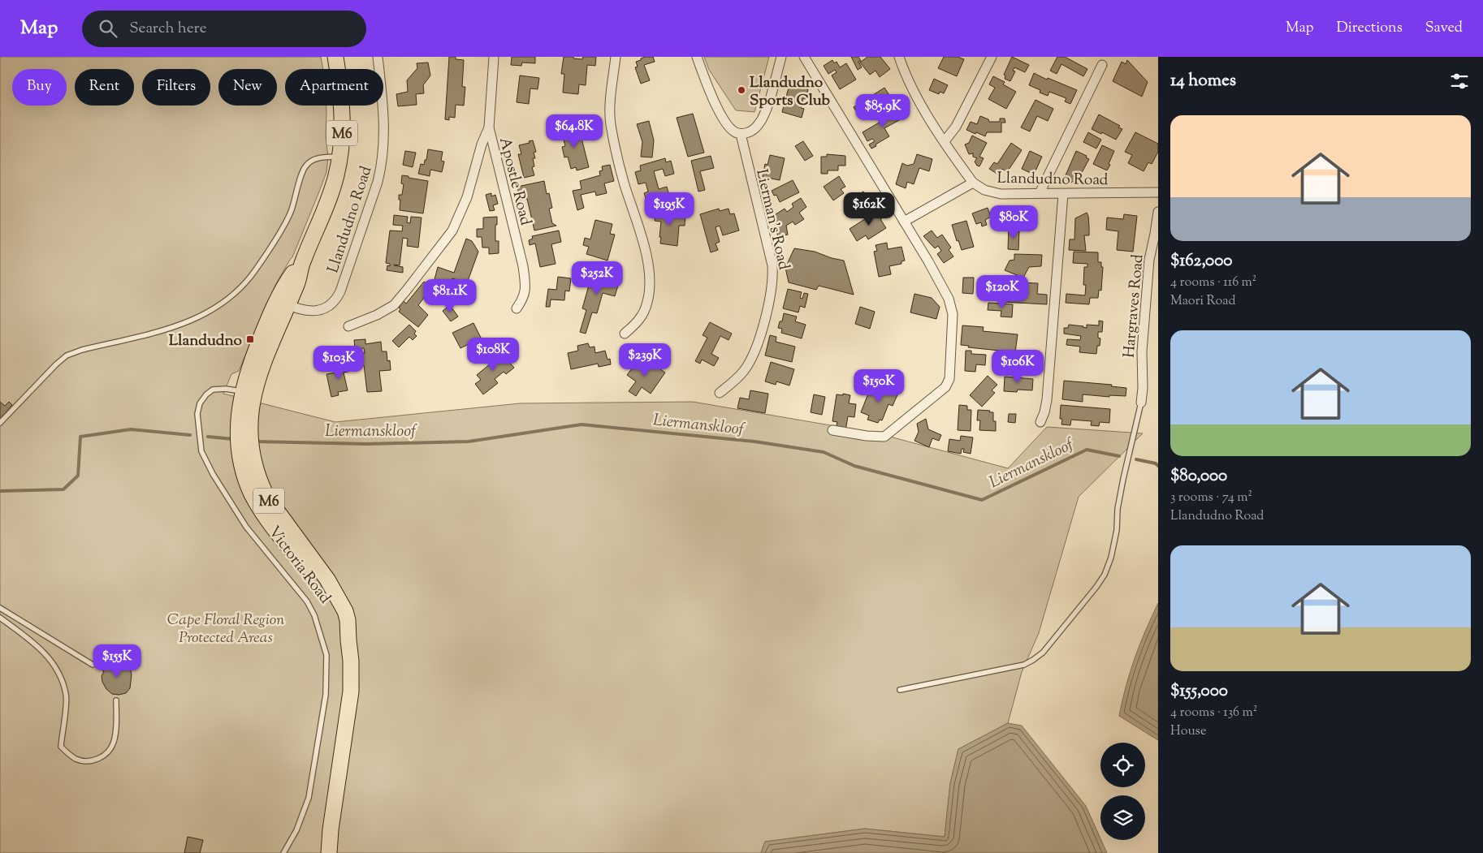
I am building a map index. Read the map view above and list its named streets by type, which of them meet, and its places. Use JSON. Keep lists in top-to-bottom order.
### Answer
{
  "streets": {
    "main road": ["M6", "Victoria Road"],
    "street": [
      "Llandudno Road",
      "Apostle Road",
      "Lierman's Road",
      "Hargraves Road"
    ]
  },
  "crossings": [
    ["Llandudno Road", "Victoria Road"]
  ],
  "water": ["Liermanskloof"],
  "parks": ["Cape Floral Region Protected Areas"],
  "places": {
    "other": ["Llandudno Sports Club"],
    "transit": ["Llandudno"]
  },
  "page": {
    "header": "Map",
    "search": "Search here",
    "nav": ["Map", "Directions", "Saved"],
    "heading": "14 homes",
    "chip": [
      "Buy",
      "Rent",
      "Filters",
      "New",
      "Apartment"
    ],
    "price": [
      "$85.9K",
      "$64.8K",
      "$195K",
      "$162K",
      "$80K",
      "$252K",
      "$120K",
      "$81.1K",
      "$108K",
      "$239K",
      "$103K",
      "$106K",
      "$150K",
      "$155K"
    ],
    "list": [
      {
        "name": "$162,000",
        "note": "4 rooms · 116 m² · Maori Road"
      },
      {
        "name": "$80,000",
        "note": "3 rooms · 74 m² · Llandudno Road"
      },
      {
        "name": "$155,000",
        "note": "4 rooms · 136 m² · House"
      }
    ]
  }
}
